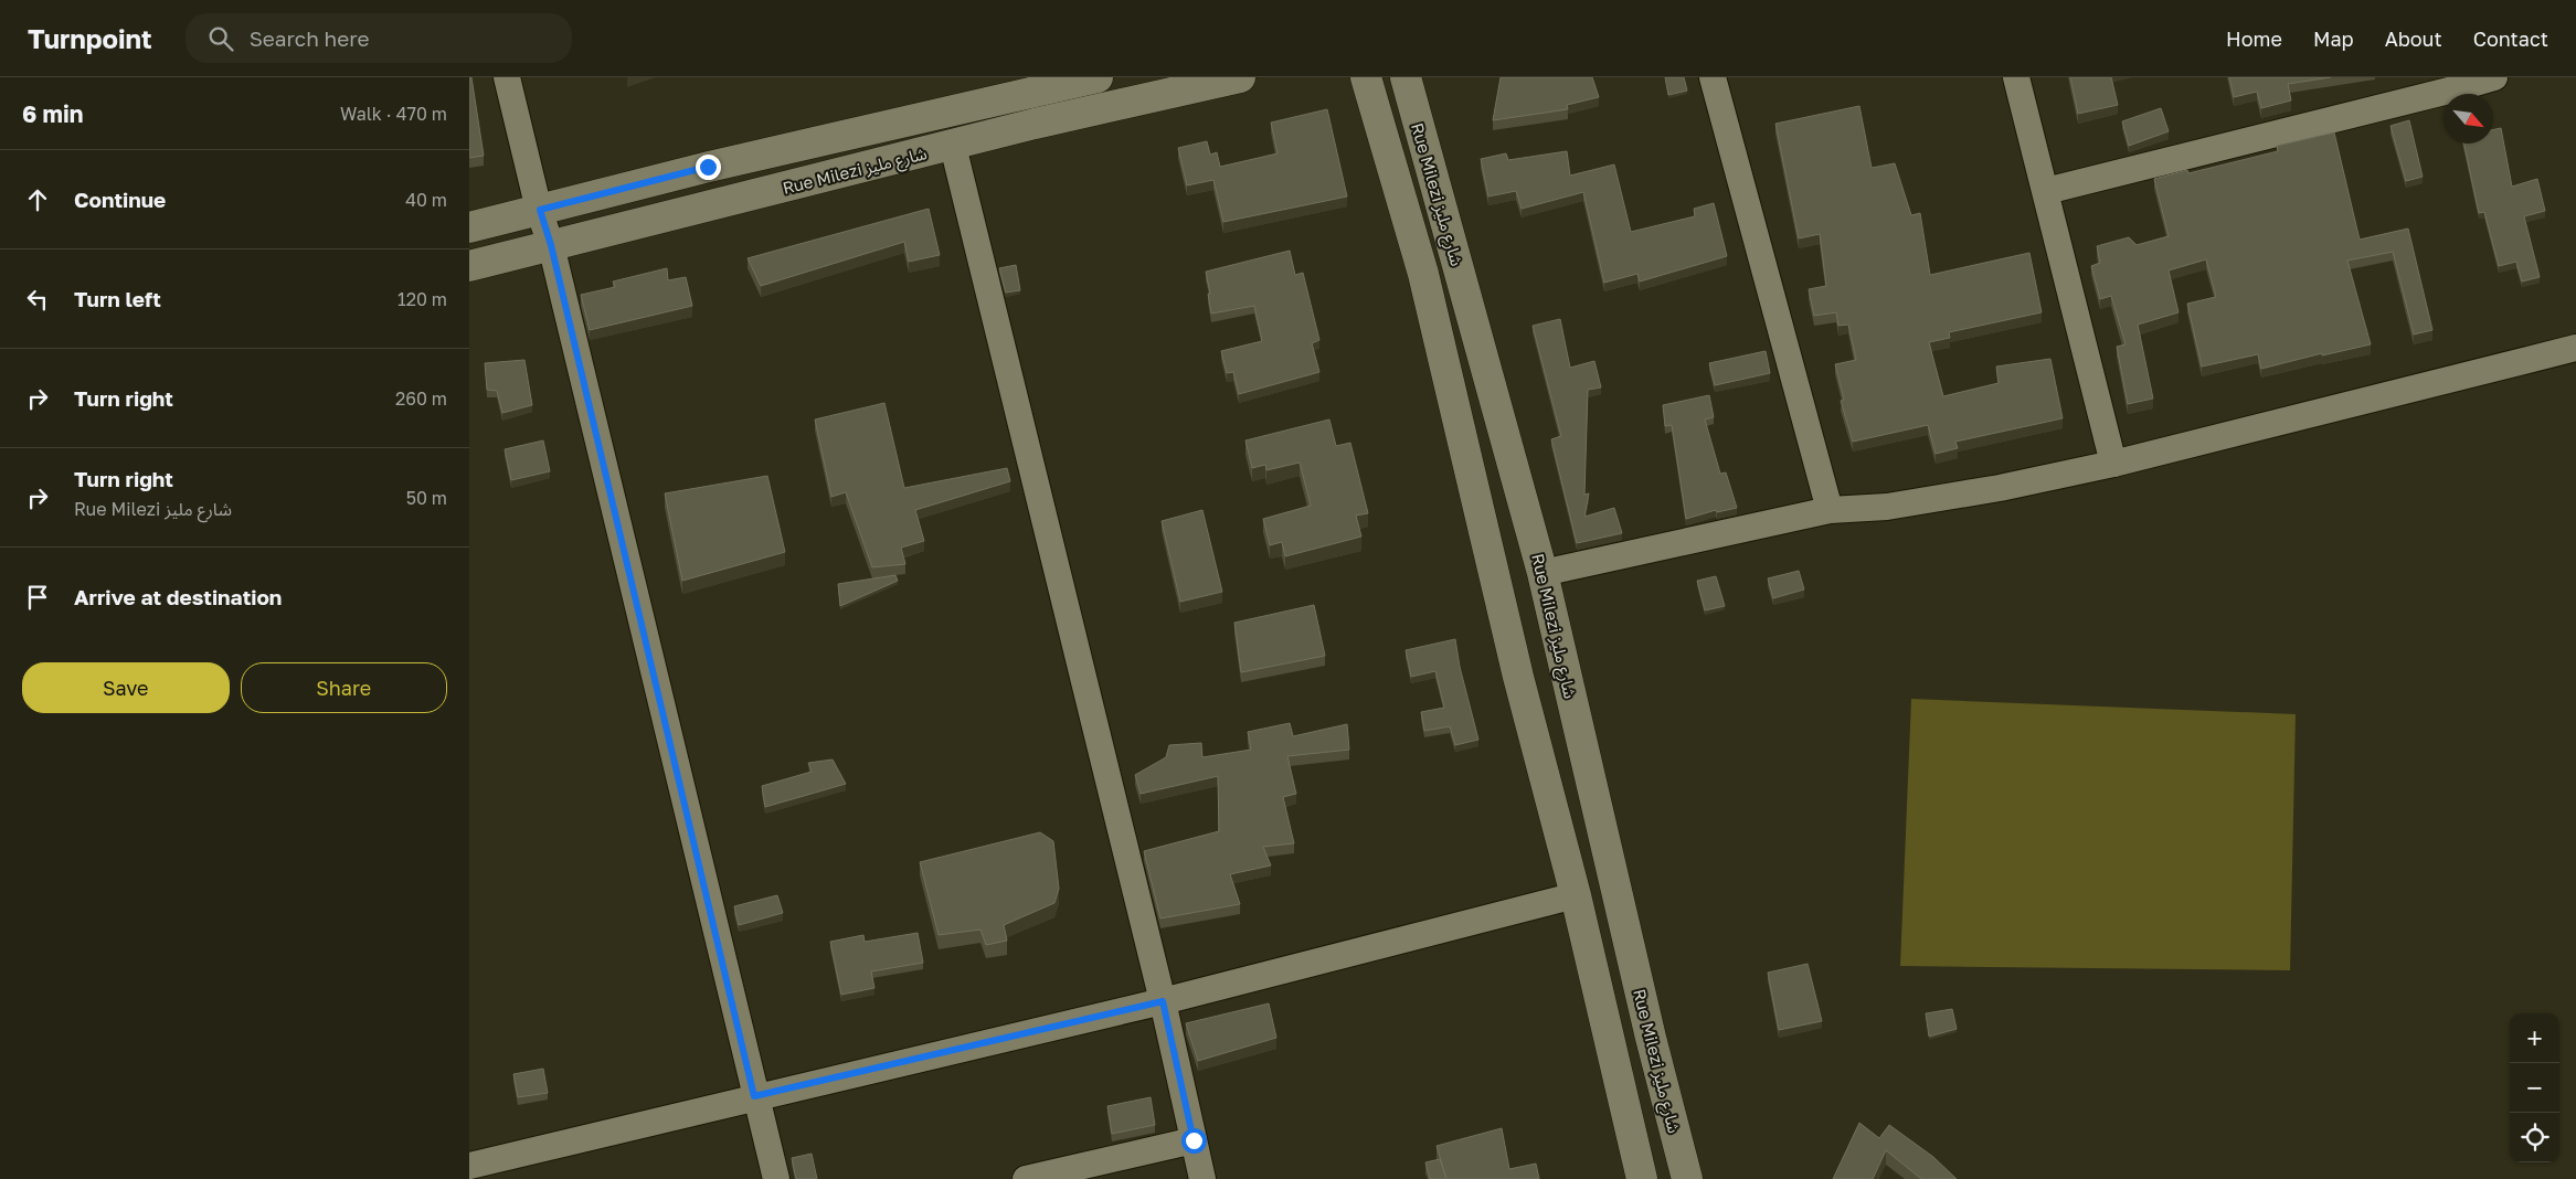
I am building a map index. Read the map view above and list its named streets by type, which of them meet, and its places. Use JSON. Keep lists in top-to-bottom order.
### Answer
{
  "streets": {
    "street": ["Rue Milezi شارع مليز"]
  },
  "north": "bottom right",
  "page": {
    "header": "Turnpoint",
    "search": "Search here",
    "nav": [
      "Home",
      "Map",
      "About",
      "Contact"
    ],
    "heading": ["6 min", "Walk · 470 m"],
    "list": [
      ["Continue", "40 m"],
      ["Turn left", "120 m"],
      ["Turn right", "260 m"],
      ["Turn right", "Rue Milezi شارع مليز", "50 m"],
      "Arrive at destination"
    ],
    "buttons": ["Save", "Share"],
    "map_buttons": ["+", "−"]
  }
}
